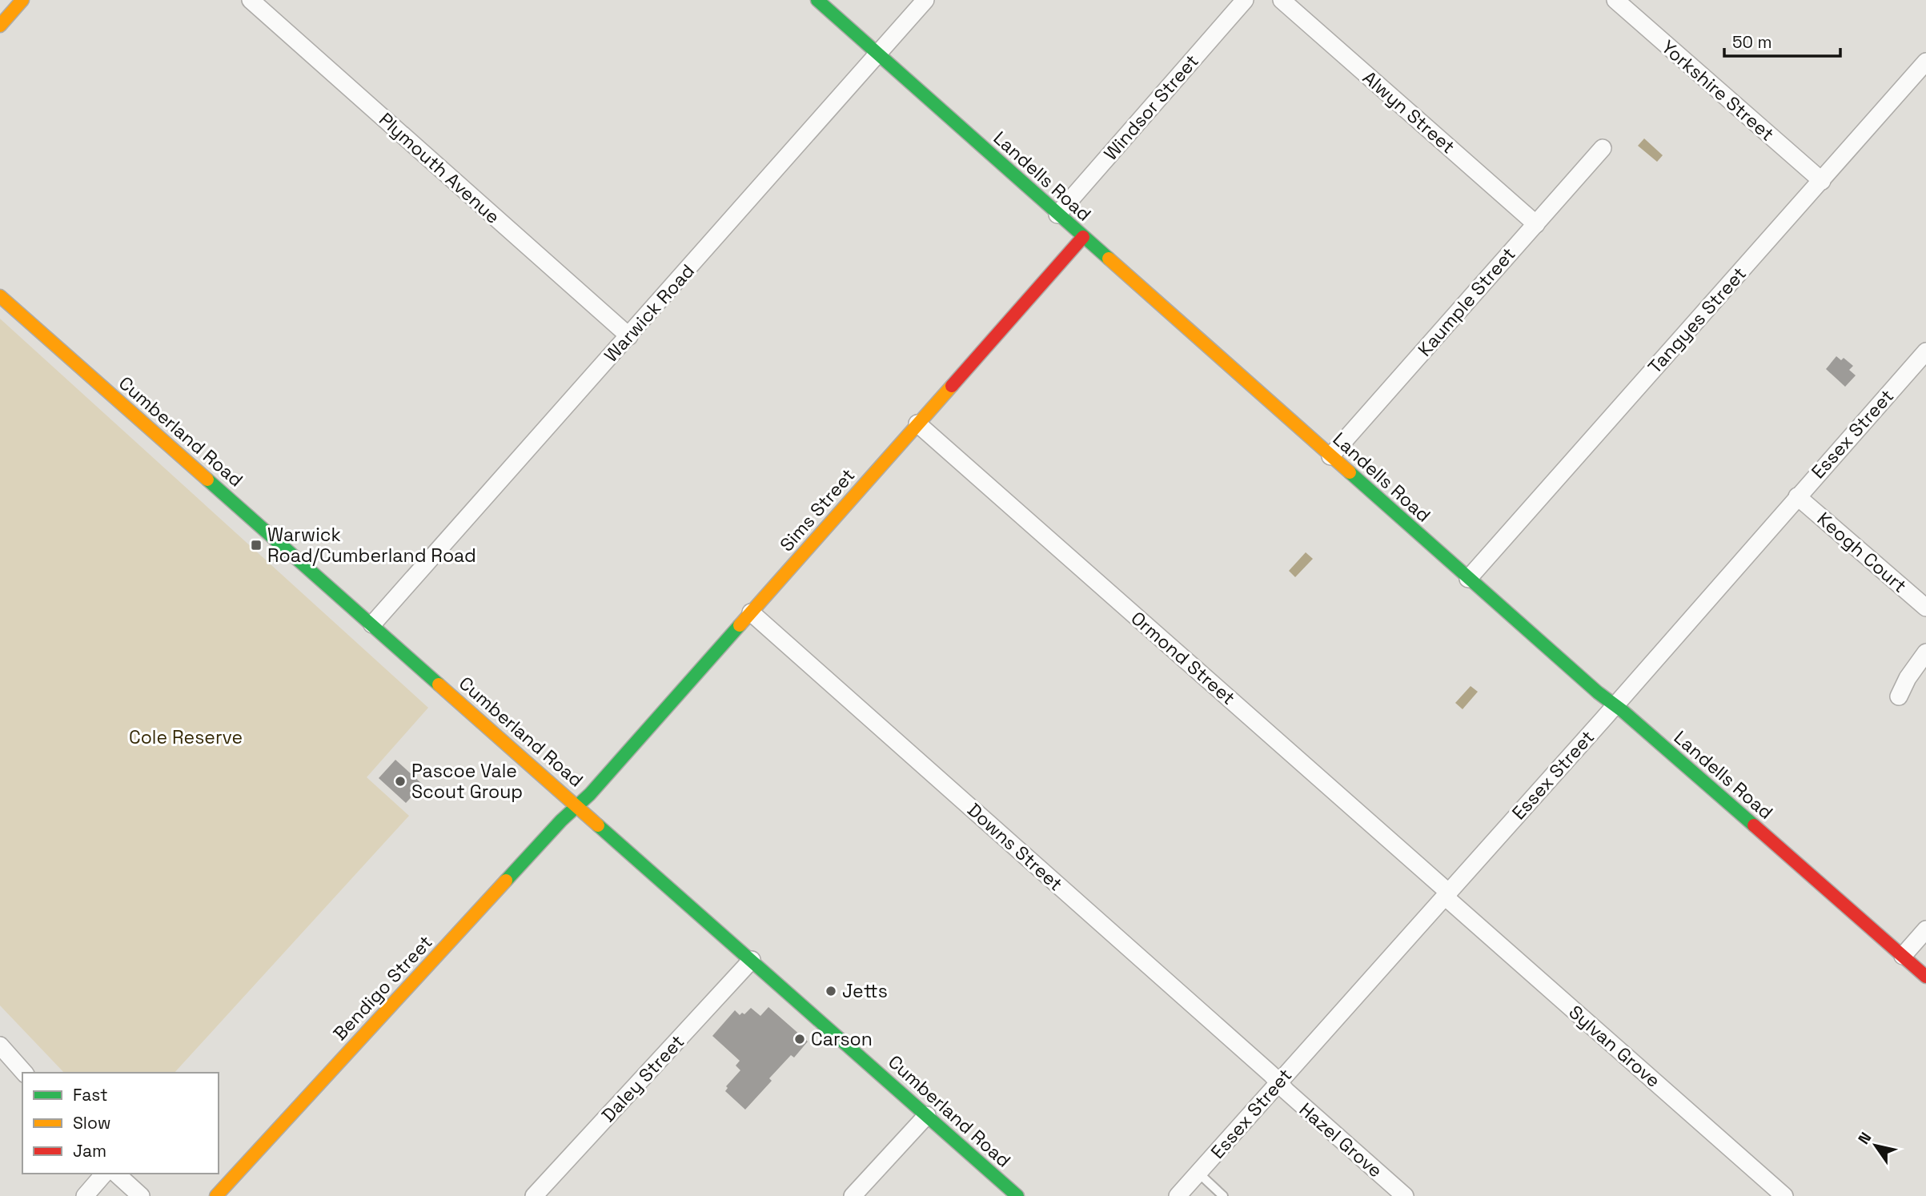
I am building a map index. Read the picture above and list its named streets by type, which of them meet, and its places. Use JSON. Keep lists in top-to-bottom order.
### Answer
{
  "streets": {
    "street": [
      "Yorkshire Street",
      "Windsor Street",
      "Alwyn Street",
      "Plymouth Avenue",
      "Landells Road",
      "Kaumple Street",
      "Warwick Road",
      "Tangyes Street",
      "Cumberland Road",
      "Essex Street",
      "Sims Street",
      "Keogh Court",
      "Ormond Street",
      "Downs Street",
      "Bendigo Street",
      "Sylvan Grove",
      "Daley Street",
      "Hazel Grove"
    ]
  },
  "crossings": [
    ["Yorkshire Street", "Tangyes Street"],
    ["Windsor Street", "Landells Road"],
    ["Alwyn Street", "Kaumple Street"],
    ["Plymouth Avenue", "Warwick Road"],
    ["Landells Road", "Kaumple Street"],
    ["Landells Road", "Warwick Road"],
    ["Landells Road", "Tangyes Street"],
    ["Landells Road", "Essex Street"],
    ["Landells Road", "Sims Street"],
    ["Warwick Road", "Cumberland Road"],
    ["Cumberland Road", "Sims Street"],
    ["Cumberland Road", "Bendigo Street"],
    ["Cumberland Road", "Daley Street"],
    ["Essex Street", "Keogh Court"],
    ["Essex Street", "Ormond Street"],
    ["Essex Street", "Downs Street"],
    ["Essex Street", "Sylvan Grove"],
    ["Essex Street", "Hazel Grove"],
    ["Sims Street", "Ormond Street"],
    ["Sims Street", "Downs Street"],
    ["Sims Street", "Bendigo Street"],
    ["Ormond Street", "Sylvan Grove"],
    ["Downs Street", "Hazel Grove"]
  ],
  "parks": ["Cole Reserve"],
  "places": {
    "transit": ["Warwick Road/Cumberland Road"],
    "other": ["Pascoe Vale Scout Group", "Jetts", "Carson"]
  },
  "legend": ["Fast", "Slow", "Jam"],
  "scale_bar": "50 m",
  "north": "top left"
}
